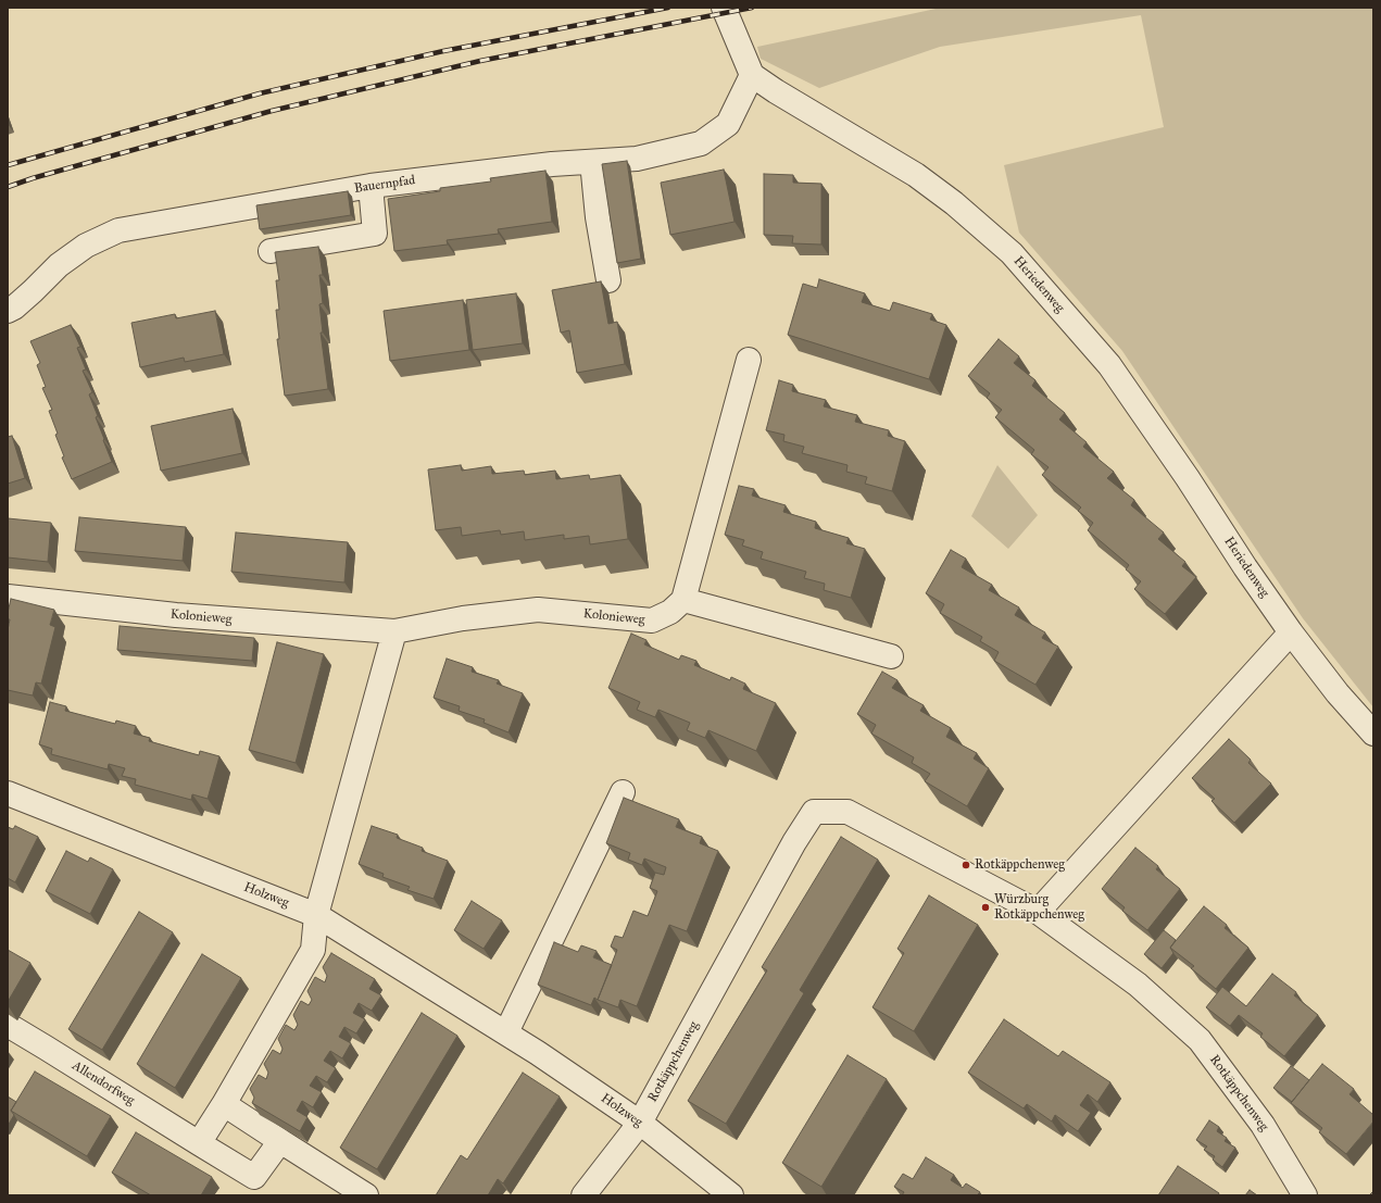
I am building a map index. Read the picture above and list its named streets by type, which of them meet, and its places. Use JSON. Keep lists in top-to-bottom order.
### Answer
{
  "streets": {
    "street": [
      "Bauernpfad",
      "Heriedenweg",
      "Kolonieweg",
      "Holzweg",
      "Rotkäppchenweg",
      "Allendorfweg"
    ]
  },
  "crossings": [
    ["Bauernpfad", "Heriedenweg"],
    ["Holzweg", "Rotkäppchenweg"]
  ],
  "places": ["Rotkäppchenweg", "Würzburg Rotkäppchenweg"]
}
